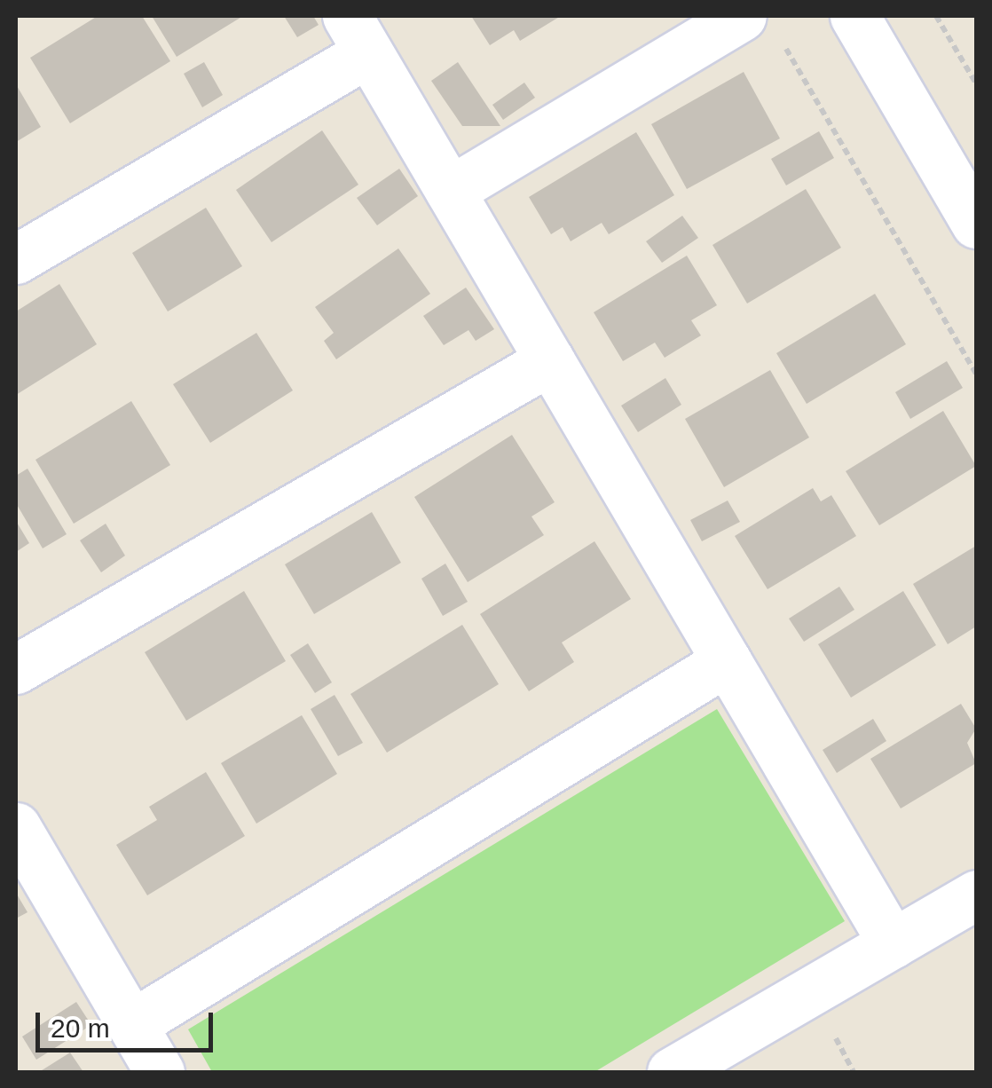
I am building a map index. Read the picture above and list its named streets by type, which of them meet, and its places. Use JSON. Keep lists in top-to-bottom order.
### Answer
{
  "scale_bar": "20 m"
}
